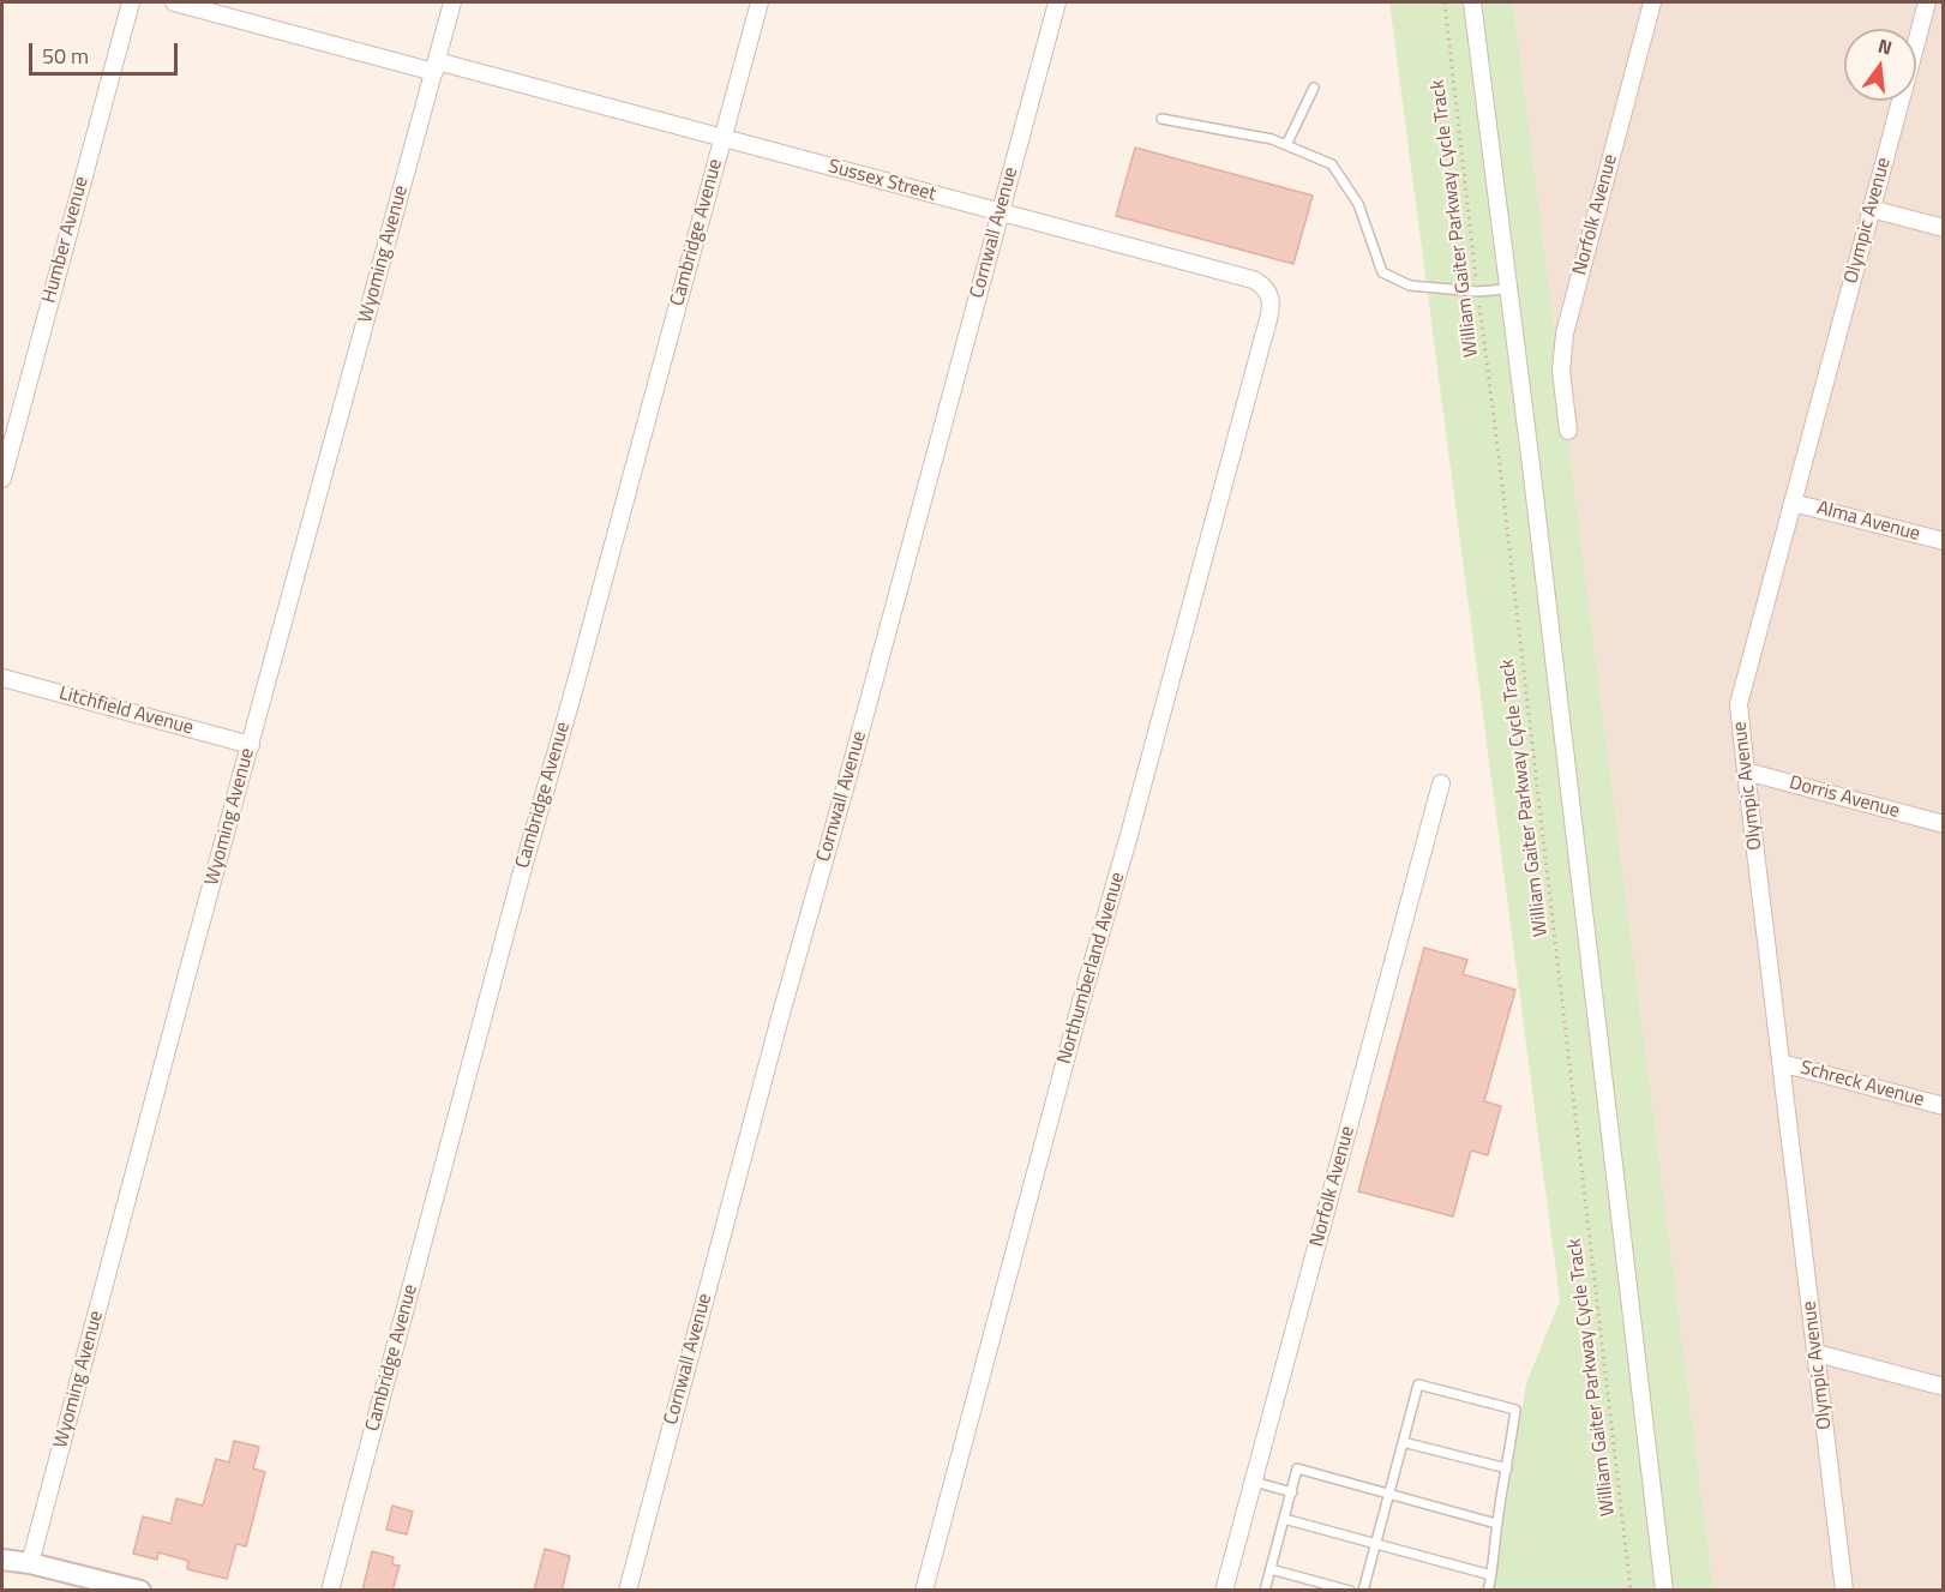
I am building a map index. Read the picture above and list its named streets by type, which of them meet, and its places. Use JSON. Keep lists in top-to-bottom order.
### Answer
{
  "streets": {
    "street": [
      "Sussex Street",
      "Norfolk Avenue",
      "Olympic Avenue",
      "Cambridge Avenue",
      "Cornwall Avenue",
      "Humber Avenue",
      "Wyoming Avenue",
      "Alma Avenue",
      "Litchfield Avenue",
      "Dorris Avenue",
      "Northumberland Avenue",
      "Schreck Avenue"
    ],
    "path": ["William Gaiter Parkway Cycle Track"]
  },
  "crossings": [
    ["Sussex Street", "Cambridge Avenue"],
    ["Sussex Street", "Cornwall Avenue"],
    ["Sussex Street", "Wyoming Avenue"],
    ["Sussex Street", "Northumberland Avenue"],
    ["Olympic Avenue", "Alma Avenue"],
    ["Olympic Avenue", "Dorris Avenue"],
    ["Olympic Avenue", "Schreck Avenue"],
    ["Wyoming Avenue", "Litchfield Avenue"]
  ],
  "scale_bar": "50 m",
  "north": "top"
}
